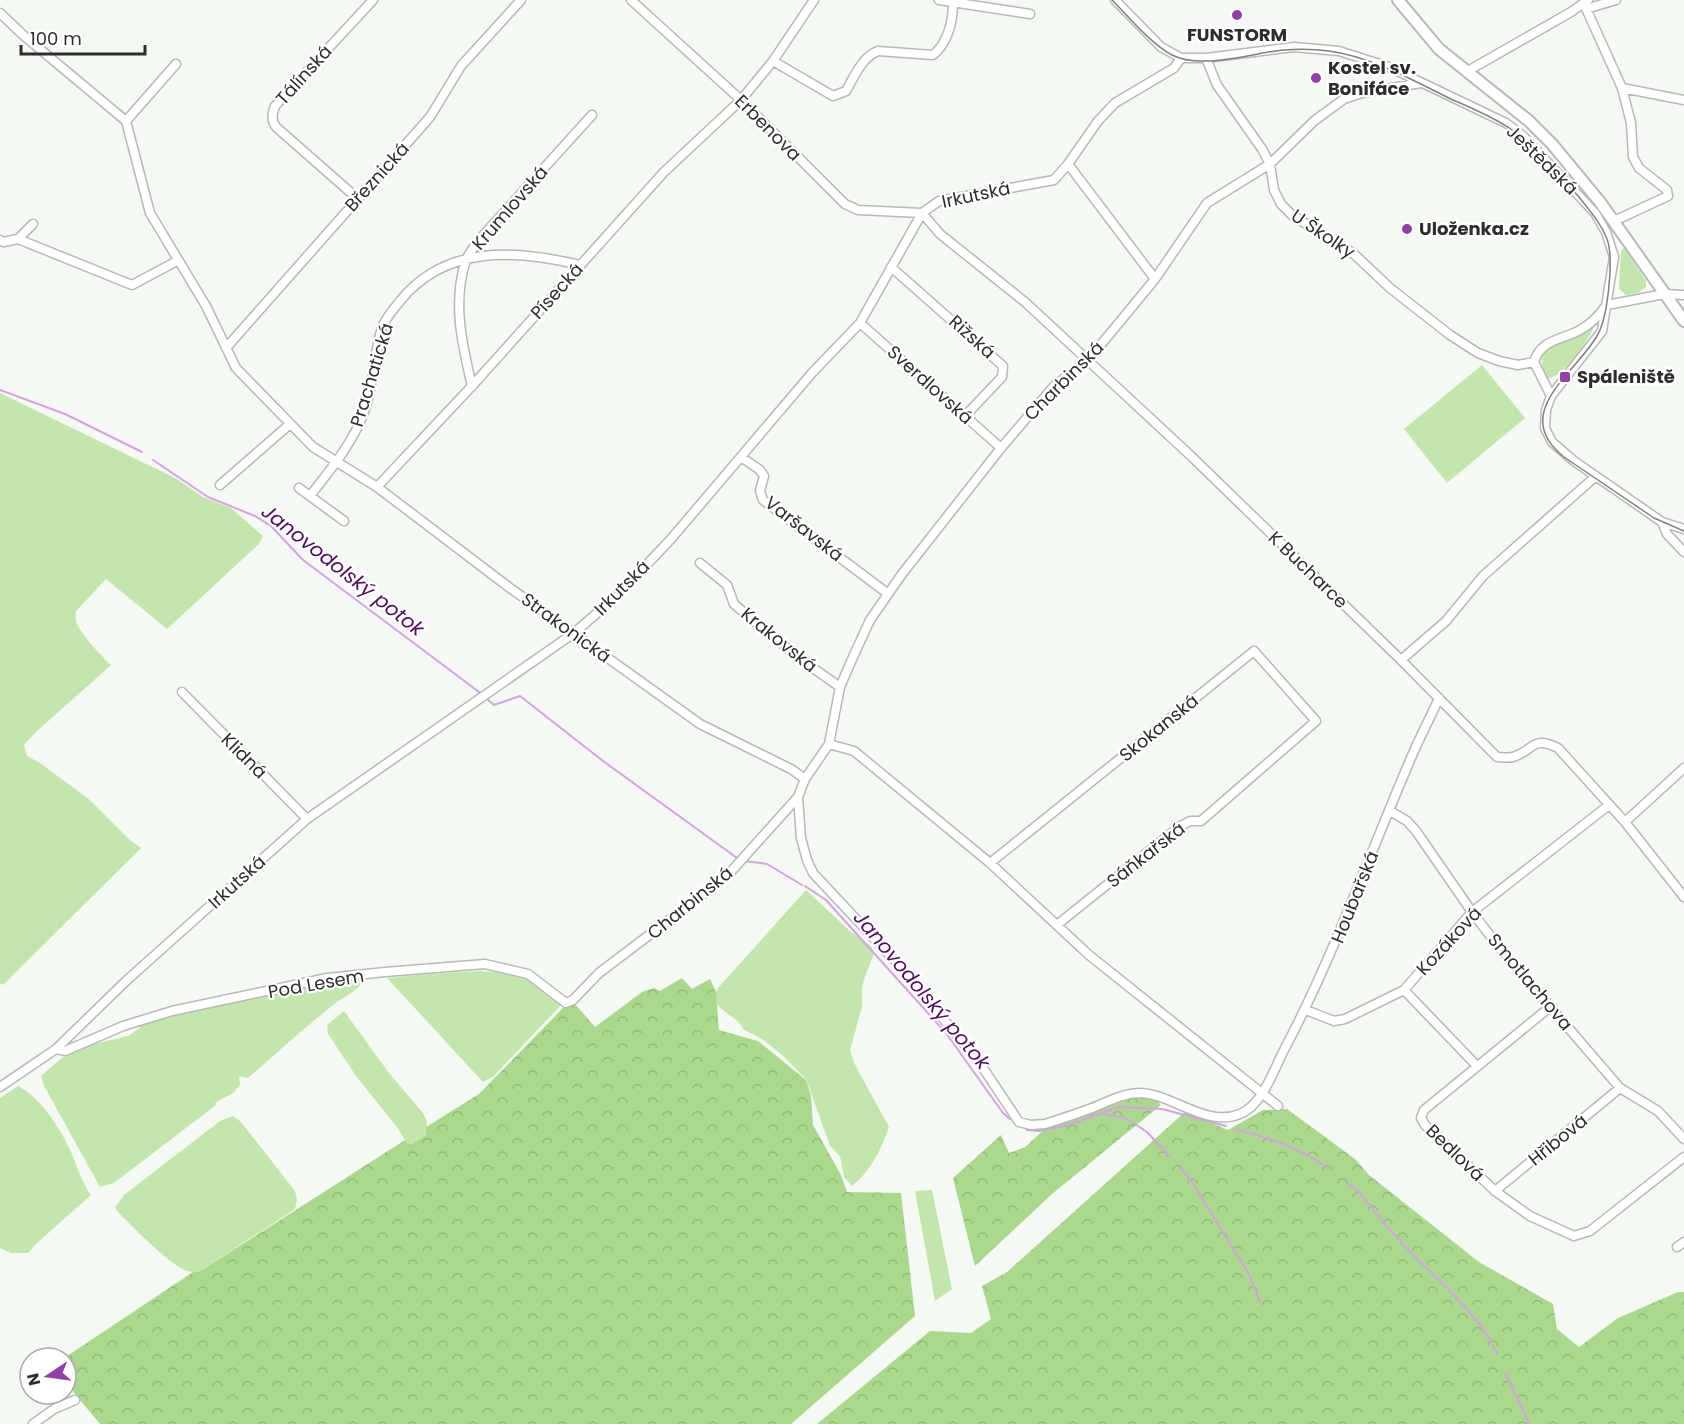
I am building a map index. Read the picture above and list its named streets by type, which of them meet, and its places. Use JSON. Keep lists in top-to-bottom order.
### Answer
{
  "streets": {
    "street": [
      "Tálínská",
      "Erbenova",
      "Ještědská",
      "Březnická",
      "Irkutská",
      "Krumlovská",
      "U Školky",
      "Písecká",
      "Rižská",
      "Prachatická",
      "Charbinská",
      "Sverdlovská",
      "Varšavská",
      "K Bucharce",
      "Strakonická",
      "Krakovská",
      "Skokanská",
      "Klidná",
      "Sáňkařská",
      "Houbařská",
      "Kozáková",
      "Smotlachova",
      "Pod Lesem",
      "Hřibová",
      "Bedlová"
    ]
  },
  "crossings": [
    ["Tálínská", "Březnická"],
    ["Erbenova", "Irkutská"],
    ["Erbenova", "Písecká"],
    ["Erbenova", "K Bucharce"],
    ["Ještědská", "Irkutská"],
    ["Ještědská", "U Školky"],
    ["Ještědská", "Charbinská"],
    ["Březnická", "Strakonická"],
    ["Irkutská", "Rižská"],
    ["Irkutská", "Sverdlovská"],
    ["Irkutská", "Varšavská"],
    ["Irkutská", "K Bucharce"],
    ["Irkutská", "Strakonická"],
    ["Irkutská", "Klidná"],
    ["Irkutská", "Pod Lesem"],
    ["Krumlovská", "Písecká"],
    ["Krumlovská", "Prachatická"],
    ["U Školky", "Charbinská"],
    ["Písecká", "Prachatická"],
    ["Písecká", "Strakonická"],
    ["Rižská", "Sverdlovská"],
    ["Prachatická", "Strakonická"],
    ["Charbinská", "Sverdlovská"],
    ["Charbinská", "Varšavská"],
    ["Charbinská", "K Bucharce"],
    ["Charbinská", "Strakonická"],
    ["Charbinská", "Krakovská"],
    ["Charbinská", "Houbařská"],
    ["Charbinská", "Pod Lesem"],
    ["K Bucharce", "Houbařská"],
    ["K Bucharce", "Kozáková"],
    ["Skokanská", "Sáňkařská"],
    ["Houbařská", "Kozáková"],
    ["Houbařská", "Smotlachova"],
    ["Kozáková", "Smotlachova"],
    ["Smotlachova", "Hřibová"],
    ["Smotlachova", "Bedlová"],
    ["Hřibová", "Bedlová"]
  ],
  "water": ["Janovodolský potok"],
  "places": {
    "other": ["FUNSTORM", "Kostel sv. Bonifáce", "Uloženka.cz"],
    "transit": ["Spáleniště"]
  },
  "scale_bar": "100 m",
  "north": "left"
}
